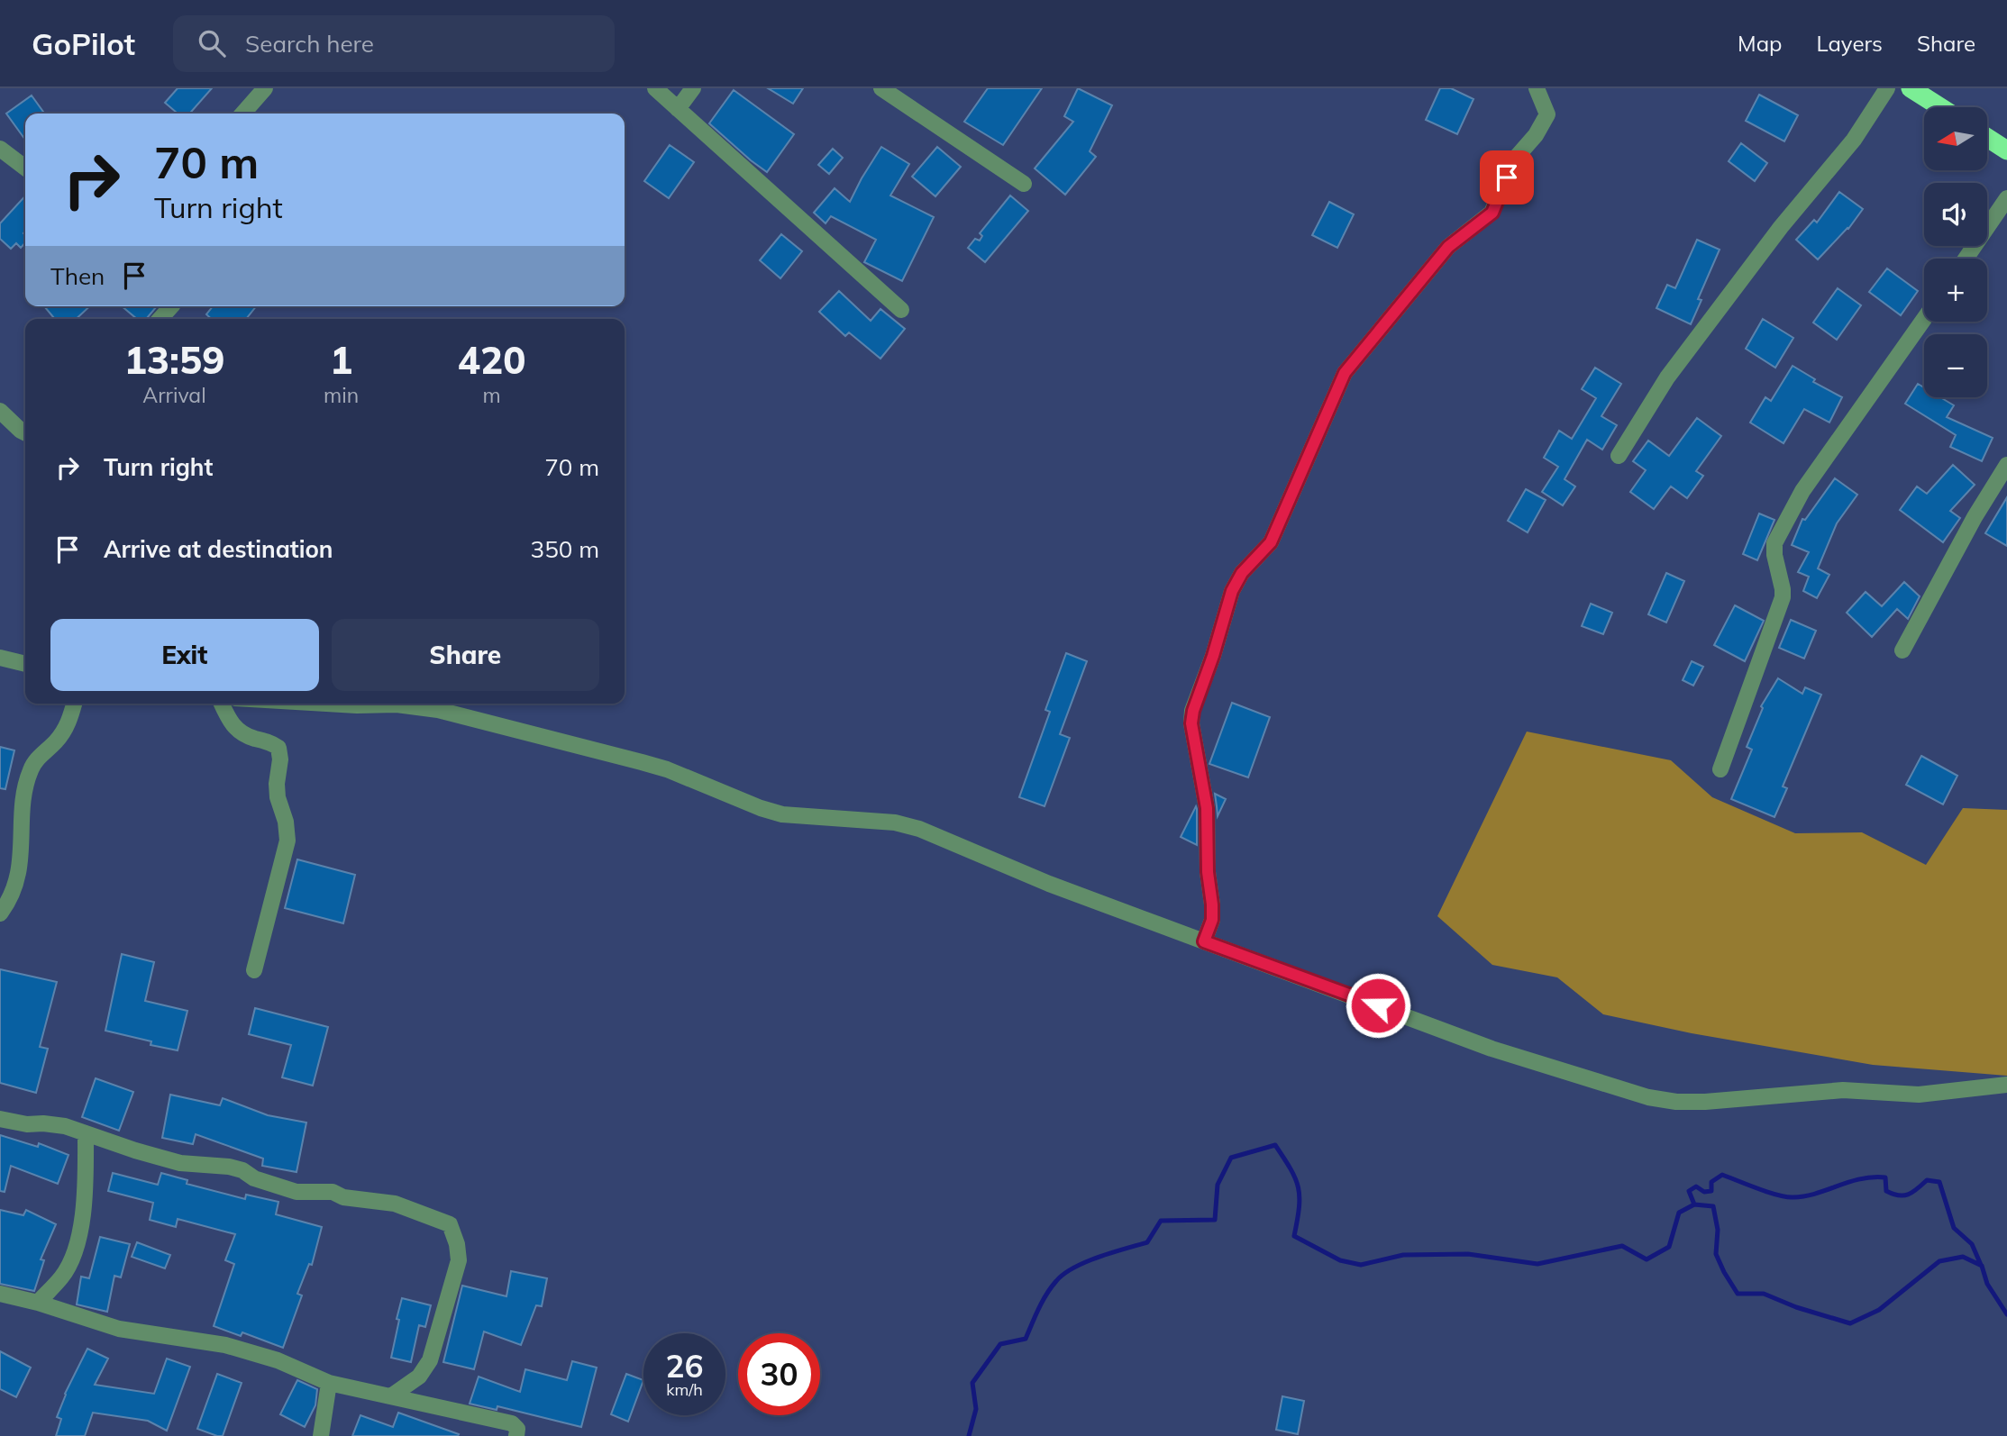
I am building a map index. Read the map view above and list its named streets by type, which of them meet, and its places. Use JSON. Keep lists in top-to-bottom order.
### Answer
{
  "north": "left",
  "page": {
    "header": "GoPilot",
    "search": "Search here",
    "nav": ["Map", "Layers", "Share"],
    "map_buttons": ["+", "−"],
    "turn": ["70 m", "Turn right"],
    "then": "Then",
    "eta": [
      "13:59",
      "Arrival",
      "1",
      "min",
      "420",
      "m"
    ],
    "list": [
      {
        "name": "Turn right",
        "value": "70 m"
      },
      {
        "name": "Arrive at destination",
        "value": "350 m"
      }
    ],
    "buttons": ["Exit", "Share"],
    "speed": "26 km/h",
    "limit": "30"
  }
}
